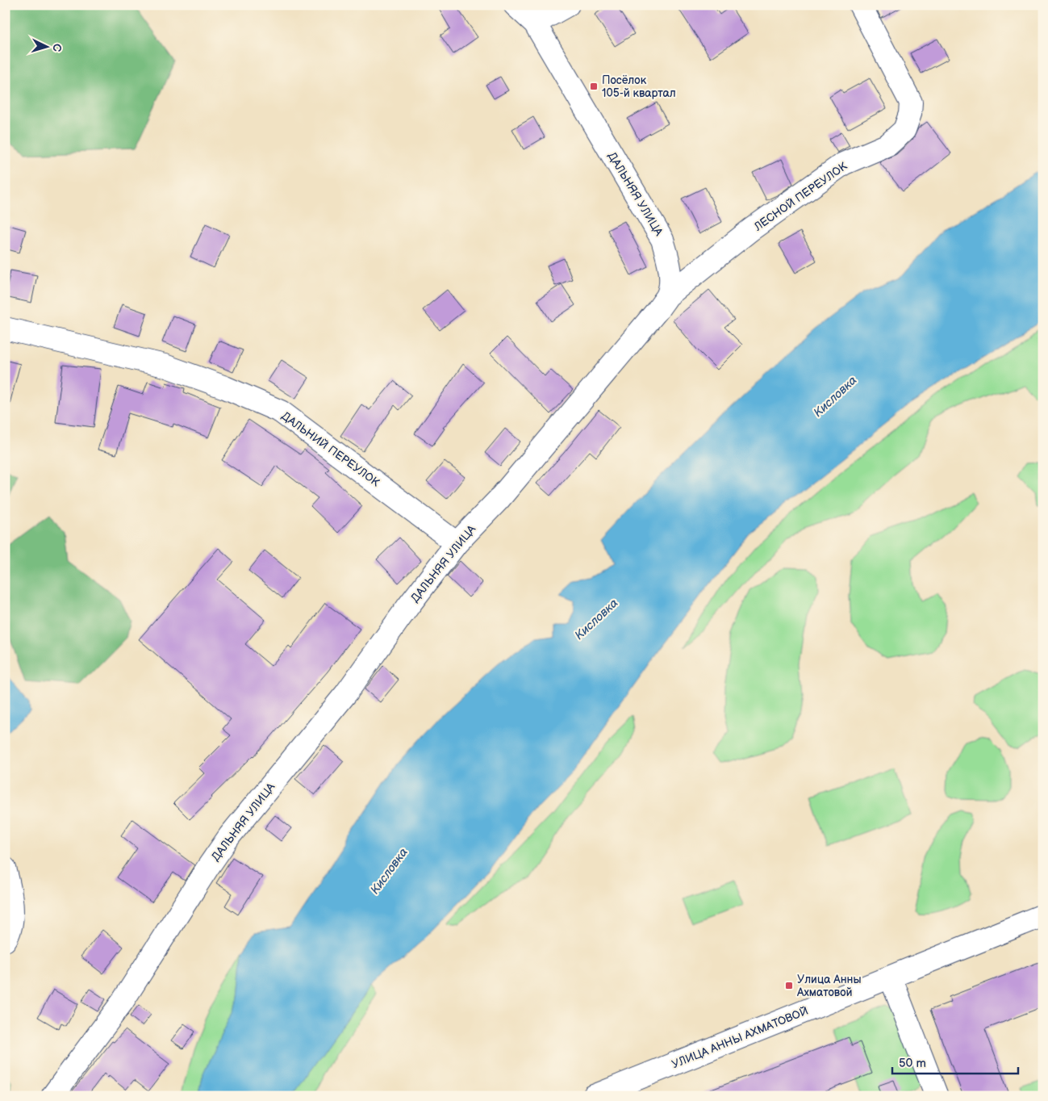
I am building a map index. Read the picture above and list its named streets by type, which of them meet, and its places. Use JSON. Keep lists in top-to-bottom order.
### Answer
{
  "streets": {
    "street": [
      "ДАЛЬНЯЯ УЛИЦА",
      "ЛЕСНОЙ ПЕРЕУЛОК",
      "ДАЛЬНИЙ ПЕРЕУЛОК",
      "УЛИЦА АННЫ АХМАТОВОЙ"
    ]
  },
  "crossings": [
    ["ДАЛЬНЯЯ УЛИЦА", "ЛЕСНОЙ ПЕРЕУЛОК"],
    ["ДАЛЬНЯЯ УЛИЦА", "ДАЛЬНИЙ ПЕРЕУЛОК"]
  ],
  "water": ["Кисловка"],
  "places": {
    "transit": ["Посёлок 105-й квартал", "Улица Анны Ахматовой"]
  },
  "scale_bar": "50 m",
  "north": "right"
}
